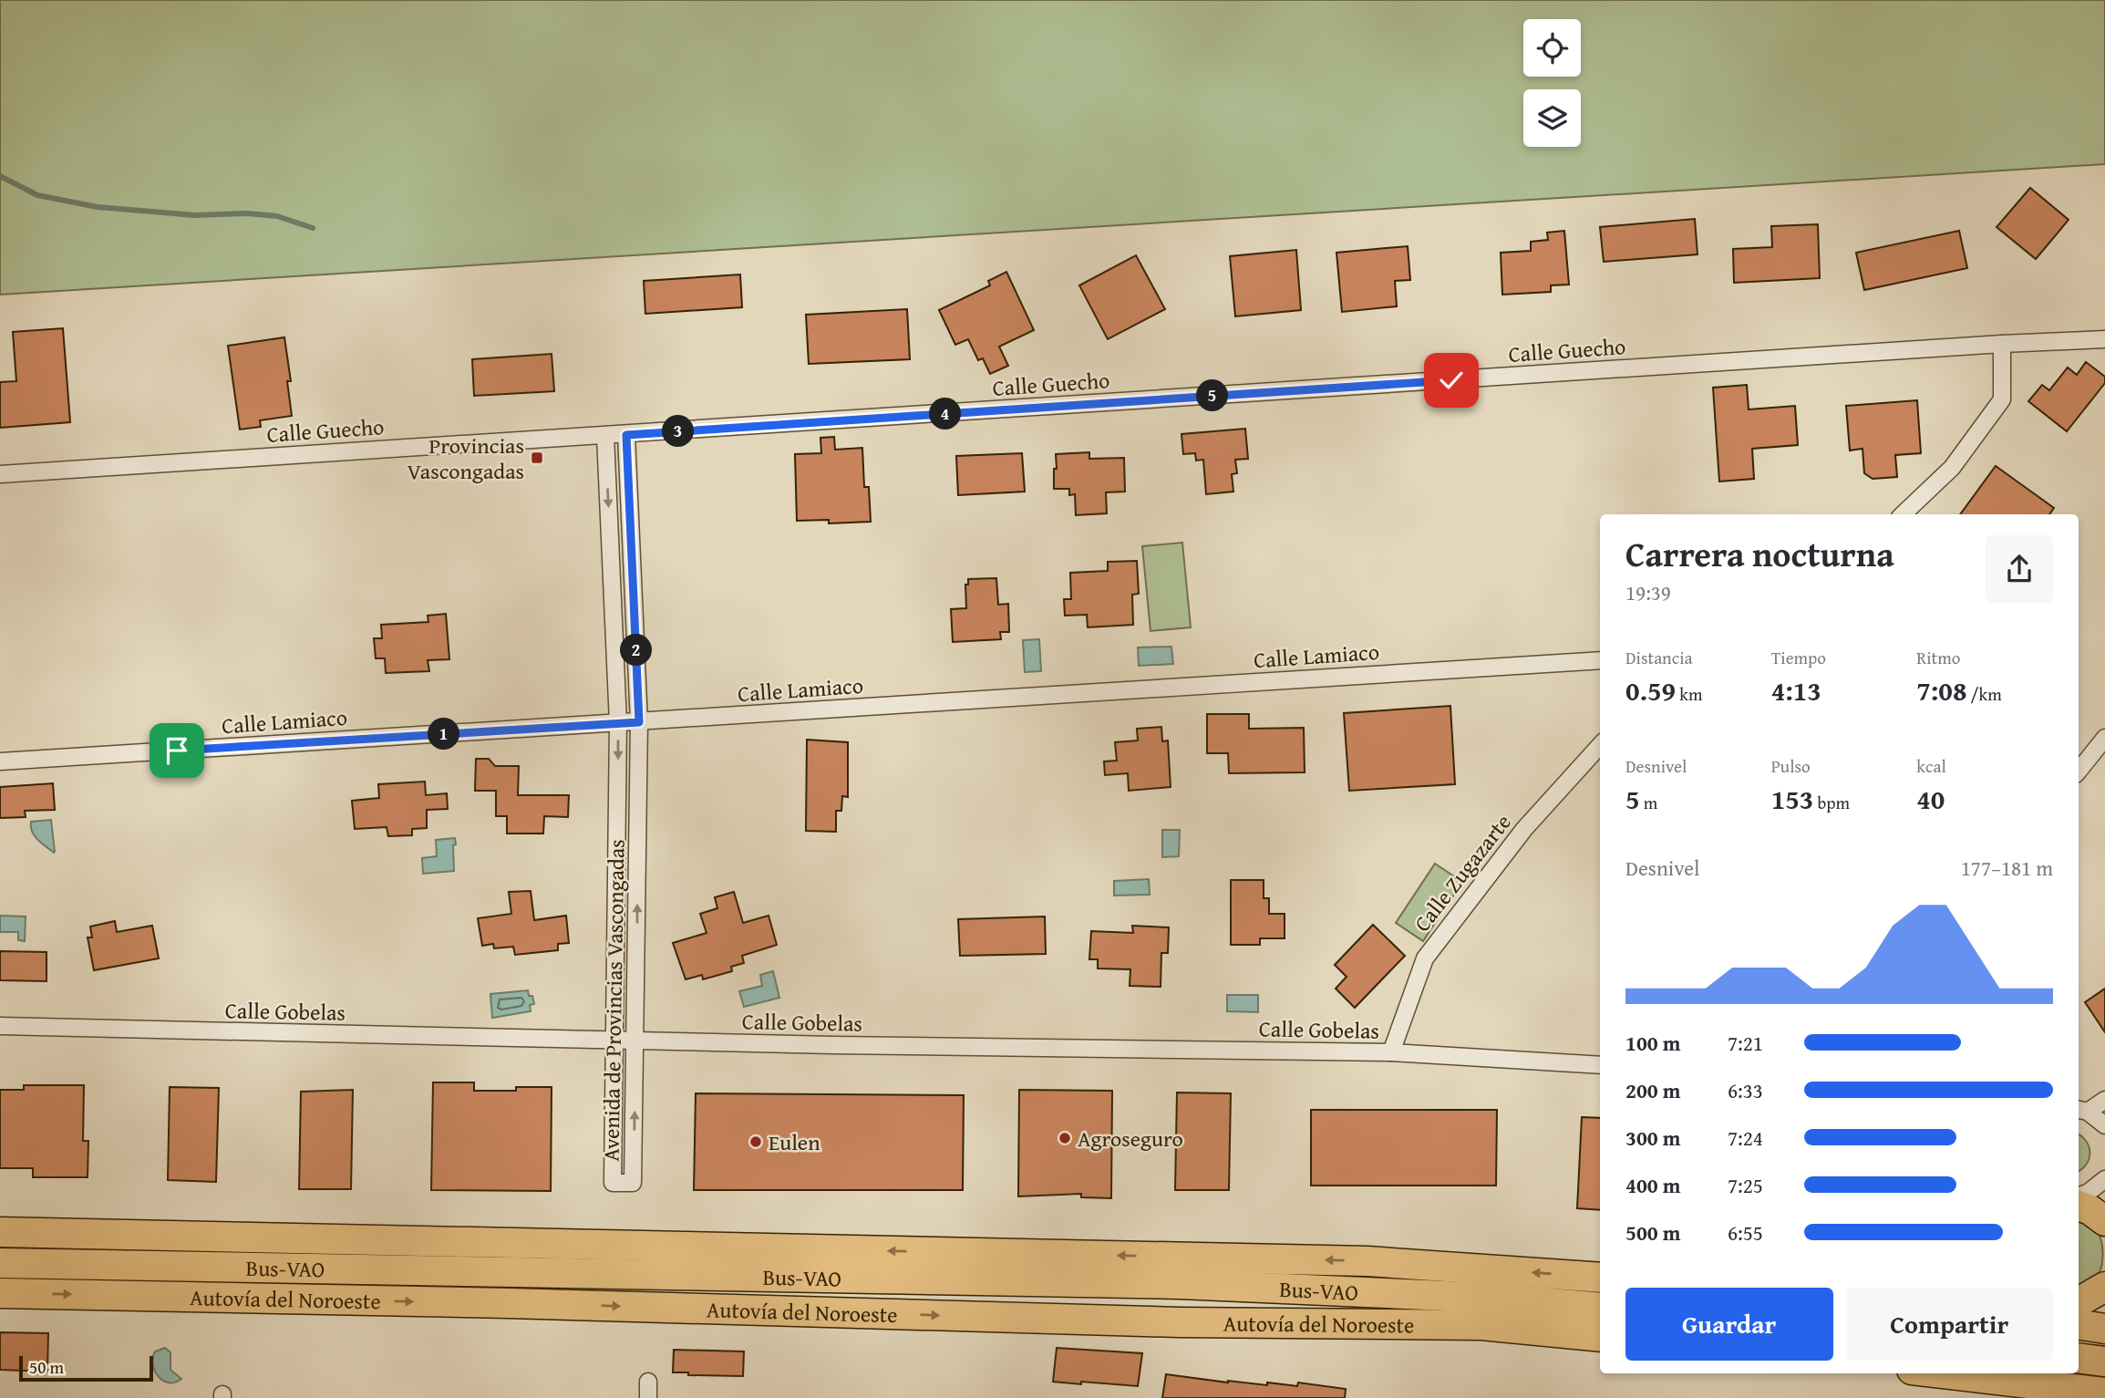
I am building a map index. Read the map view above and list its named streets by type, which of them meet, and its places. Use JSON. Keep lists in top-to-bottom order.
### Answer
{
  "streets": {
    "highway": ["Bus-VAO", "Autovía del Noroeste"],
    "street": [
      "Calle Guecho",
      "Calle Lamiaco",
      "Calle Zugazarte",
      "Avenida de Provincias Vascongadas",
      "Calle Gobelas"
    ]
  },
  "crossings": [
    ["Calle Guecho", "Avenida de Provincias Vascongadas"],
    ["Calle Lamiaco", "Avenida de Provincias Vascongadas"],
    ["Calle Zugazarte", "Calle Gobelas"],
    ["Avenida de Provincias Vascongadas", "Calle Gobelas"]
  ],
  "places": {
    "transit": ["Provincias Vascongadas"],
    "other": ["Agroseguro", "Eulen"]
  },
  "scale_bar": "50 m",
  "page": {
    "pins": [
      "5",
      "4",
      "3",
      "2",
      "1"
    ],
    "heading": ["Carrera nocturna", "19:39"],
    "stats": [
      ["Distancia", "0.59 km"],
      ["Tiempo", "4:13"],
      ["Ritmo", "7:08 /km"],
      ["Desnivel", "5 m"],
      ["Pulso", "153 bpm"],
      ["kcal", "40"]
    ],
    "chart": ["Desnivel", "177–181 m"],
    "list": [
      {
        "name": "100 m",
        "note": "7:21"
      },
      {
        "name": "200 m",
        "note": "6:33"
      },
      {
        "name": "300 m",
        "note": "7:24"
      },
      {
        "name": "400 m",
        "note": "7:25"
      },
      {
        "name": "500 m",
        "note": "6:55"
      }
    ],
    "buttons": ["Guardar", "Compartir"],
    "scale": "50 m"
  }
}
